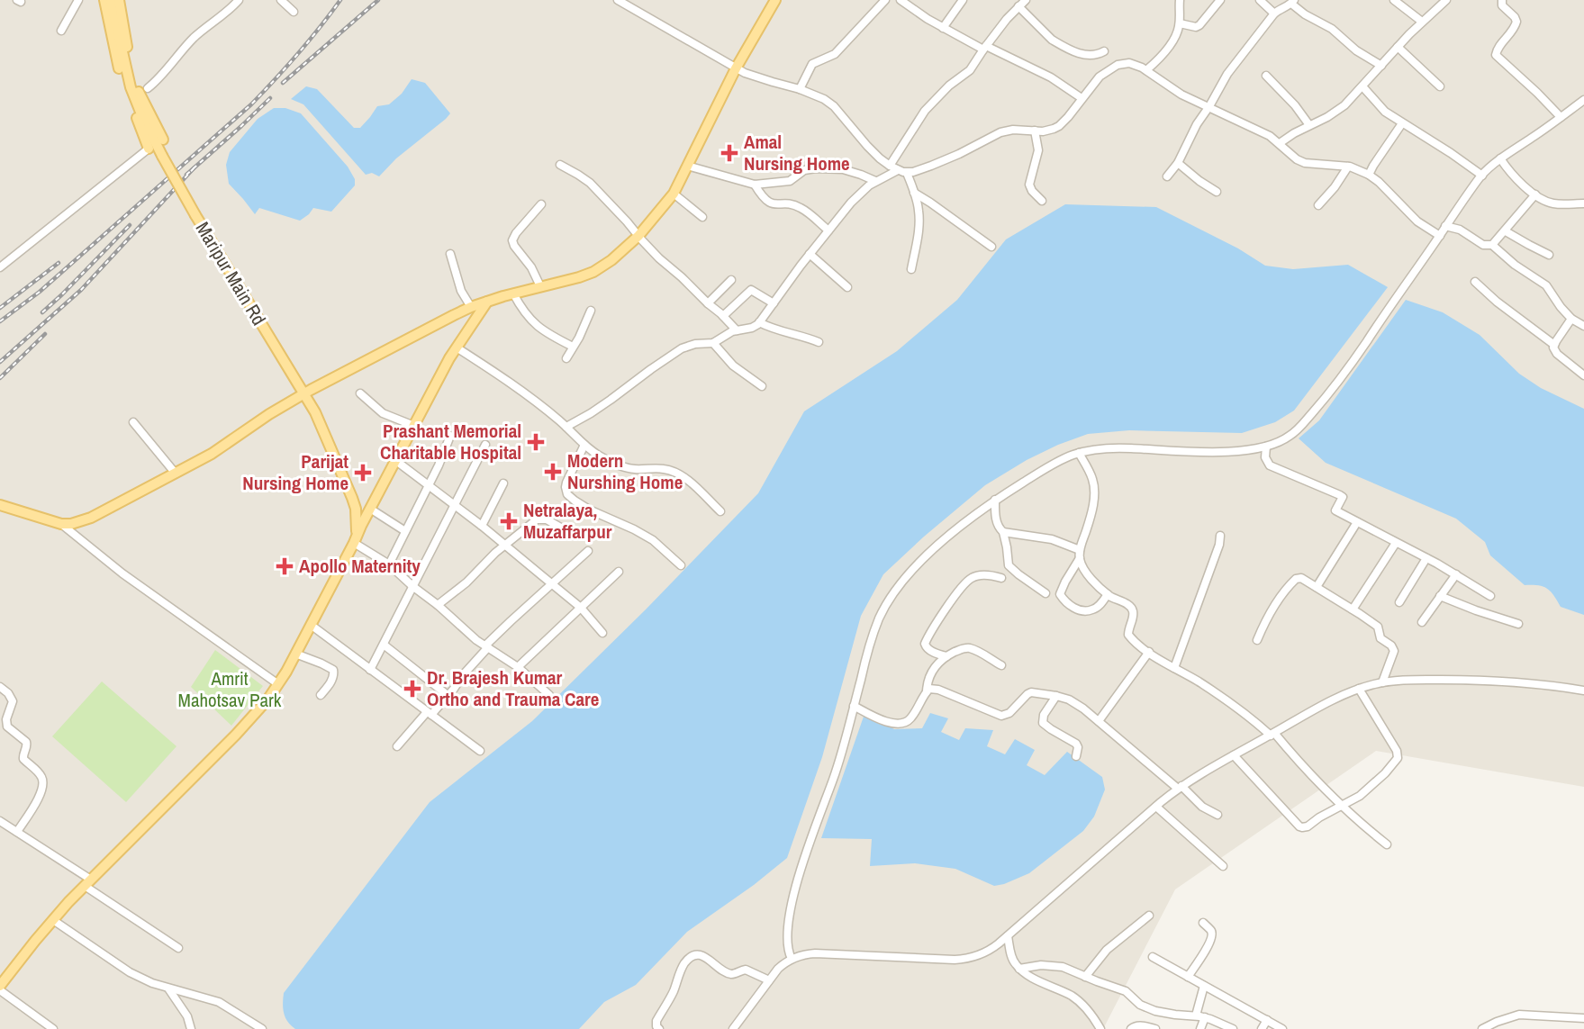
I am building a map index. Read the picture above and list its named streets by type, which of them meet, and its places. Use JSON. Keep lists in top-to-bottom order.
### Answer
{
  "streets": {
    "main road": ["Maripur Main Rd"]
  },
  "parks": ["Amrit Mahotsav Park"],
  "places": {
    "health": [
      "Amal Nursing Home",
      "Prashant Memorial Charitable Hospital",
      "Modern Nurshing Home",
      "Parijat Nursing Home",
      "Netralaya, Muzaffarpur",
      "Apollo Maternity",
      "Dr. Brajesh Kumar Ortho and Trauma Care"
    ]
  }
}
